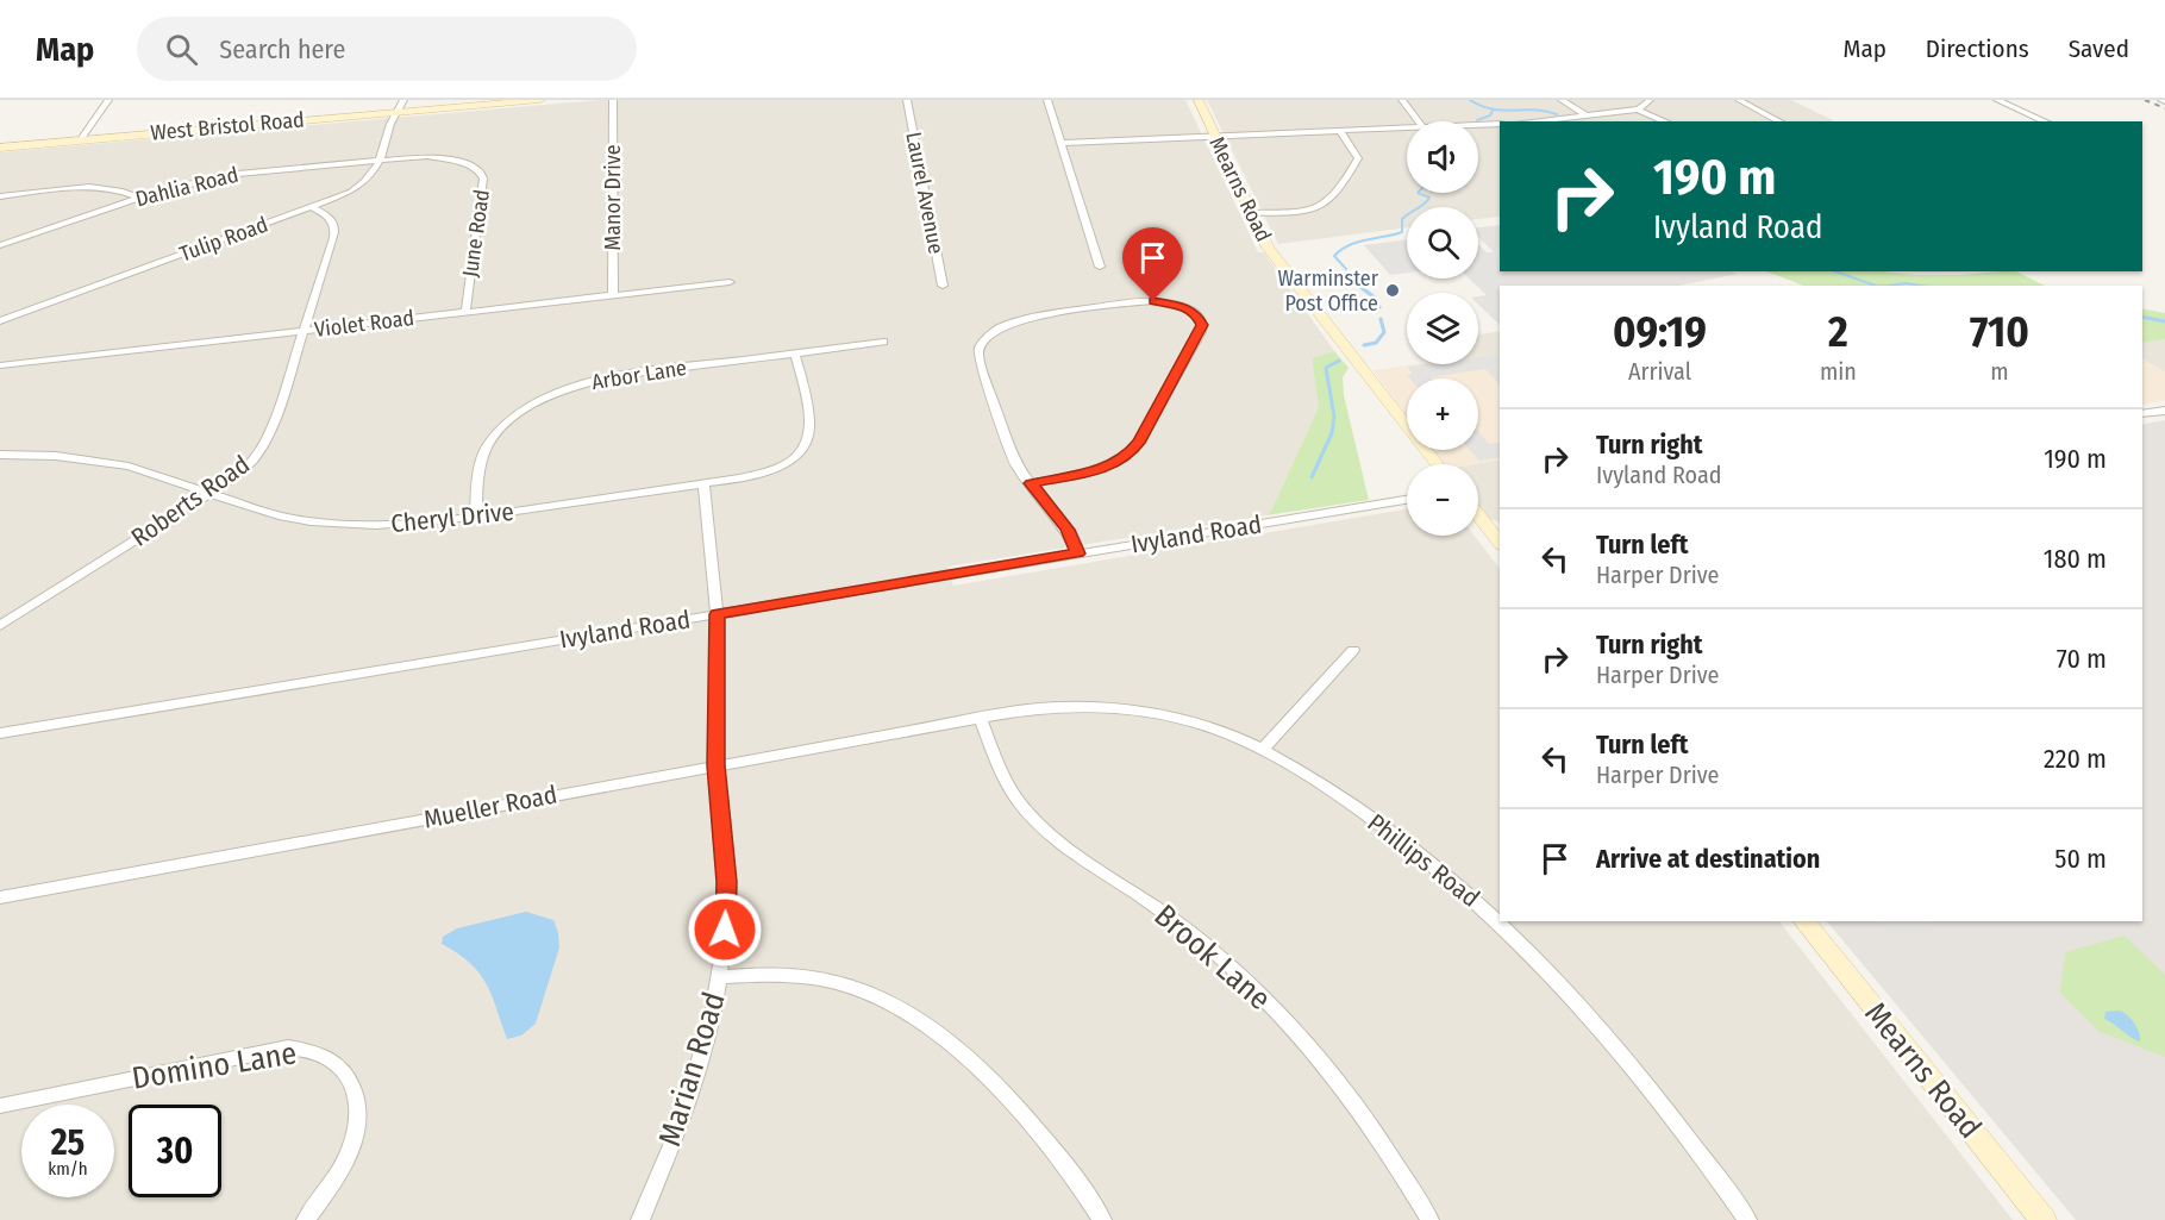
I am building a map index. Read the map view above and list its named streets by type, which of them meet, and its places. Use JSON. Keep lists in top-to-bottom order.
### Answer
{
  "streets": {
    "street": [
      "West Bristol Road",
      "Dahlia Road",
      "Mearns Road",
      "Laurel Avenue",
      "Manor Drive",
      "June Road",
      "Tulip Road",
      "Violet Road",
      "Arbor Lane",
      "Roberts Road",
      "Cheryl Drive",
      "Ivyland Road",
      "Mueller Road",
      "Phillips Road",
      "Brook Lane",
      "Domino Lane",
      "Marian Road"
    ]
  },
  "crossings": [
    ["West Bristol Road", "Tulip Road"],
    ["Dahlia Road", "June Road"],
    ["Dahlia Road", "Tulip Road"],
    ["Manor Drive", "Violet Road"],
    ["June Road", "Tulip Road"],
    ["June Road", "Violet Road"],
    ["Tulip Road", "Roberts Road"],
    ["Violet Road", "Roberts Road"],
    ["Arbor Lane", "Cheryl Drive"],
    ["Roberts Road", "Cheryl Drive"],
    ["Cheryl Drive", "Marian Road"],
    ["Ivyland Road", "Marian Road"],
    ["Mueller Road", "Phillips Road"],
    ["Mueller Road", "Brook Lane"],
    ["Mueller Road", "Marian Road"],
    ["Phillips Road", "Brook Lane"]
  ],
  "places": ["Warminster Post Office"],
  "page": {
    "header": "Map",
    "search": "Search here",
    "nav": ["Map", "Directions", "Saved"],
    "map_buttons": ["+", "−"],
    "turn": ["190 m", "Ivyland Road"],
    "eta": [
      "09:19",
      "Arrival",
      "2",
      "min",
      "710",
      "m"
    ],
    "list": [
      {
        "name": "Turn right",
        "note": "Ivyland Road",
        "value": "190 m"
      },
      {
        "name": "Turn left",
        "note": "Harper Drive",
        "value": "180 m"
      },
      {
        "name": "Turn right",
        "note": "Harper Drive",
        "value": "70 m"
      },
      {
        "name": "Turn left",
        "note": "Harper Drive",
        "value": "220 m"
      },
      {
        "name": "Arrive at destination",
        "value": "50 m"
      }
    ],
    "speed": "25 km/h",
    "limit": "30"
  }
}
